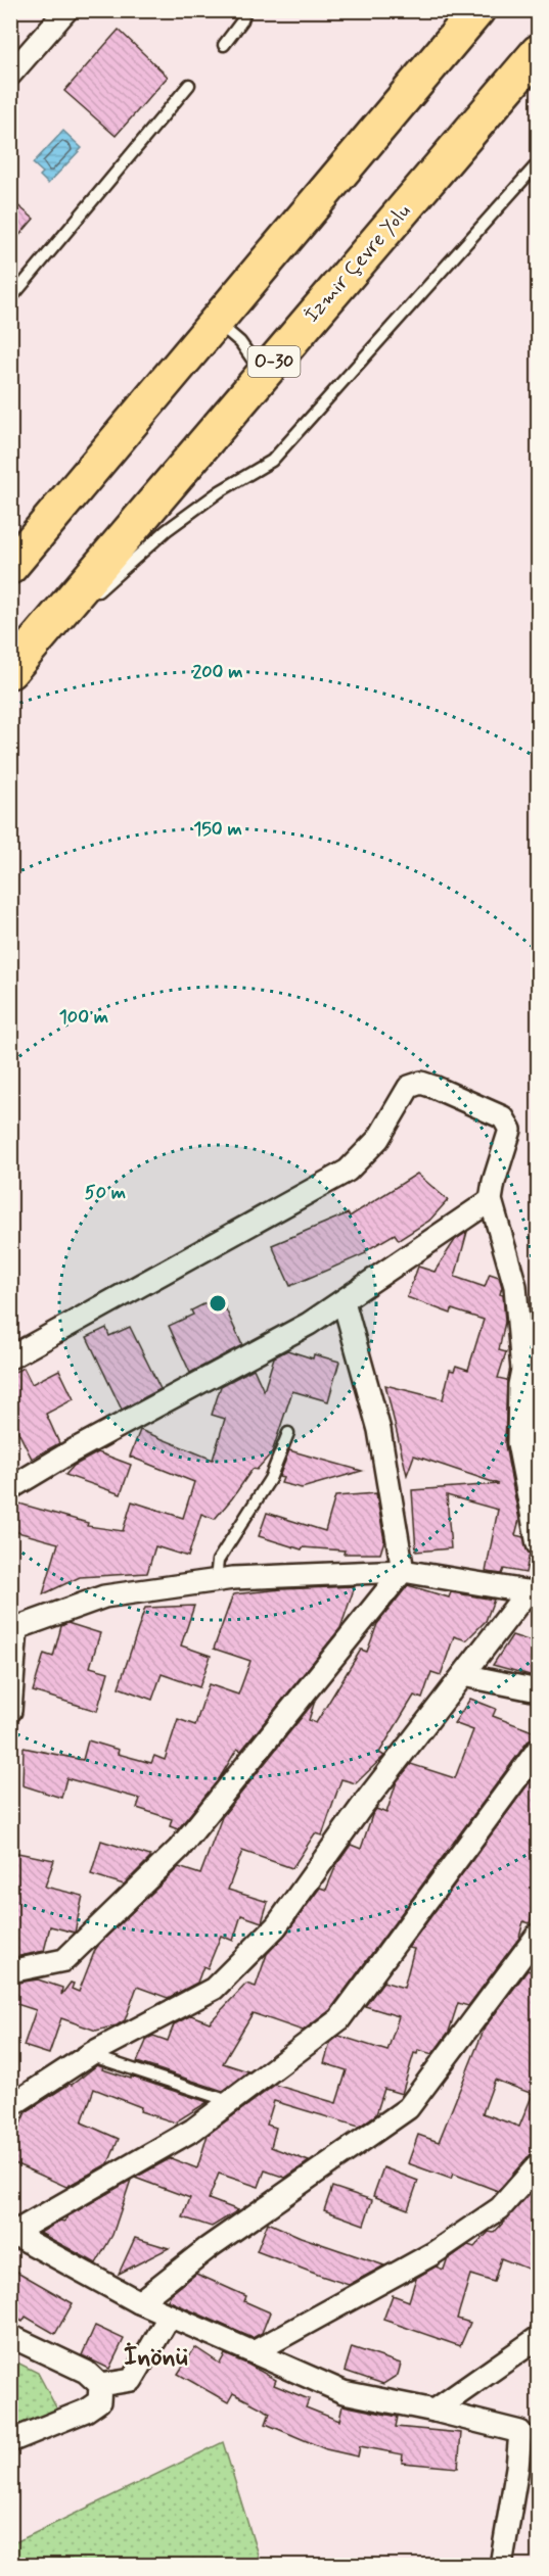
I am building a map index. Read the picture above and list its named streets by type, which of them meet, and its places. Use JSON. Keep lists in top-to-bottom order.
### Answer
{
  "streets": {
    "highway": ["İzmir Çevre Yolu", "O-30"]
  },
  "districts": ["İnönü"],
  "rings": [
    "200 m",
    "150 m",
    "100 m",
    "50 m"
  ]
}
